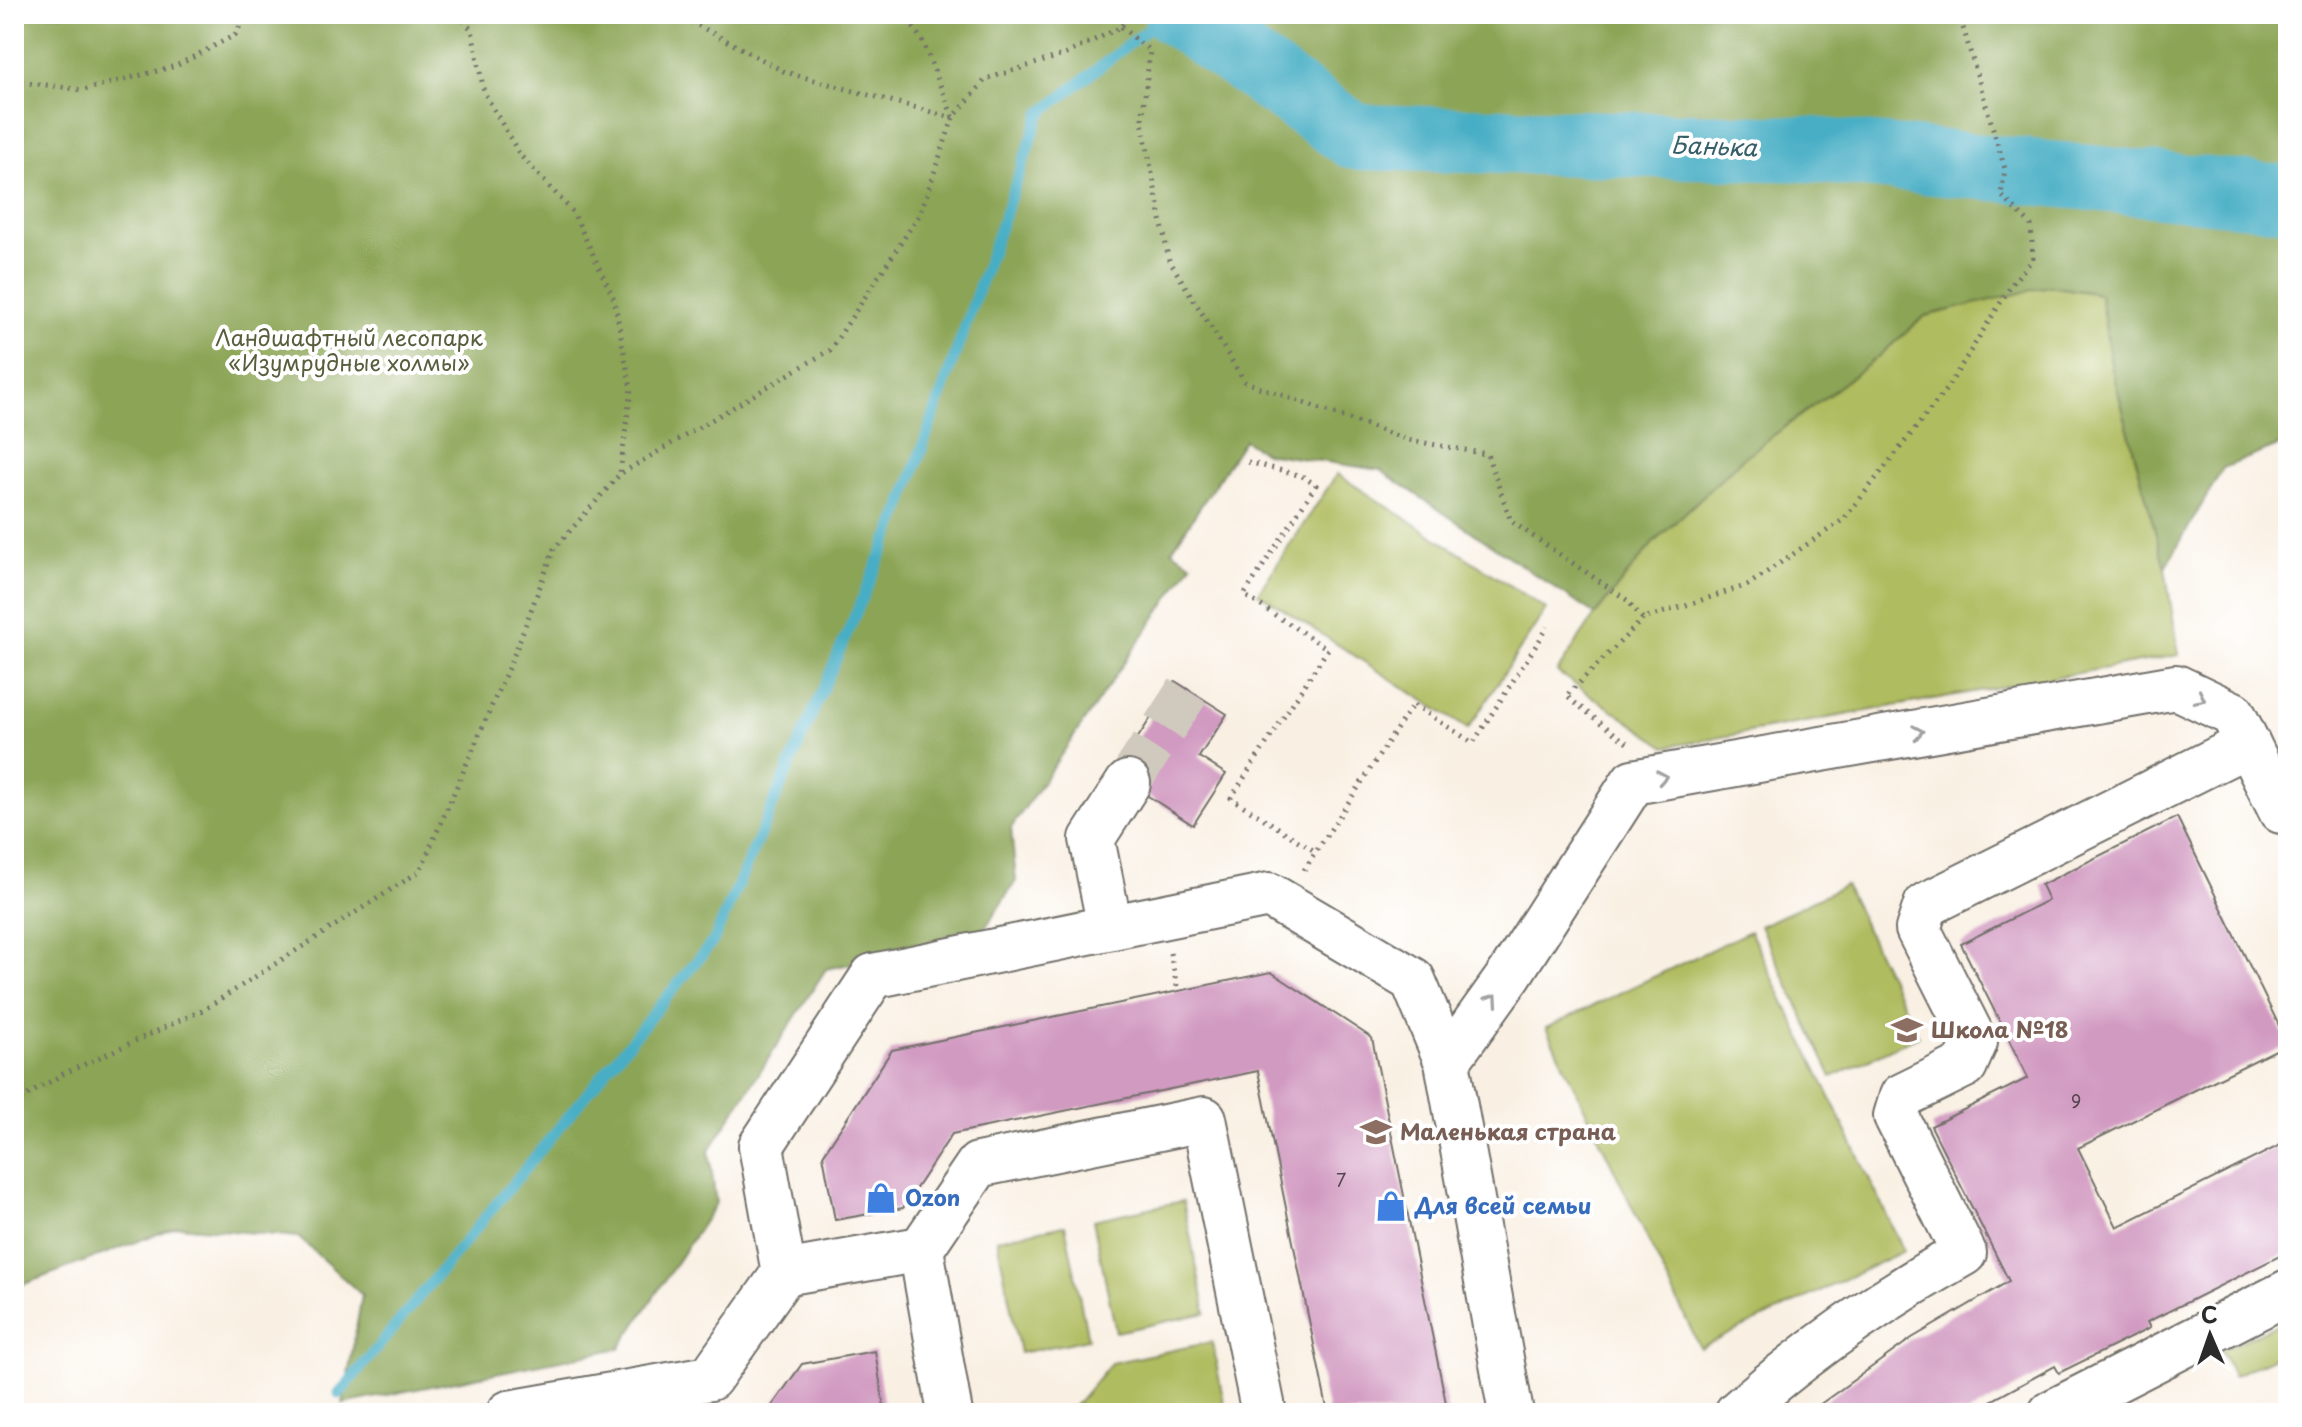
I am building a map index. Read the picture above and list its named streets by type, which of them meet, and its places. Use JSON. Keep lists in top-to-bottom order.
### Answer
{
  "water": ["Банька"],
  "parks": ["Ландшафтный лесопарк «Изумрудные холмы»"],
  "places": {
    "school or university": ["Школа №18", "Маленькая страна"],
    "shop": ["Ozon", "Для всей семьи"]
  },
  "house_numbers": ["9", "7"],
  "north": "top"
}
